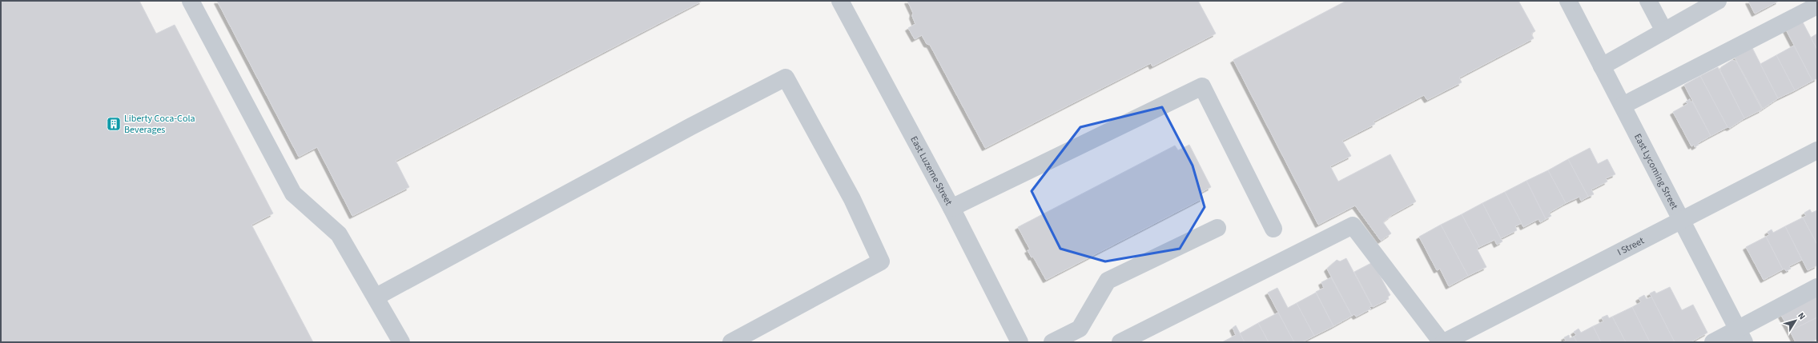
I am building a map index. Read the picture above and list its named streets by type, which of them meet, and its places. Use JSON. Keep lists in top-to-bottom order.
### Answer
{
  "streets": {
    "street": ["East Luzerne Street", "East Lycoming Street", "I Street"]
  },
  "crossings": [
    ["East Lycoming Street", "I Street"]
  ],
  "places": {
    "building": ["Liberty Coca-Cola Beverages"]
  },
  "north": "top right"
}
